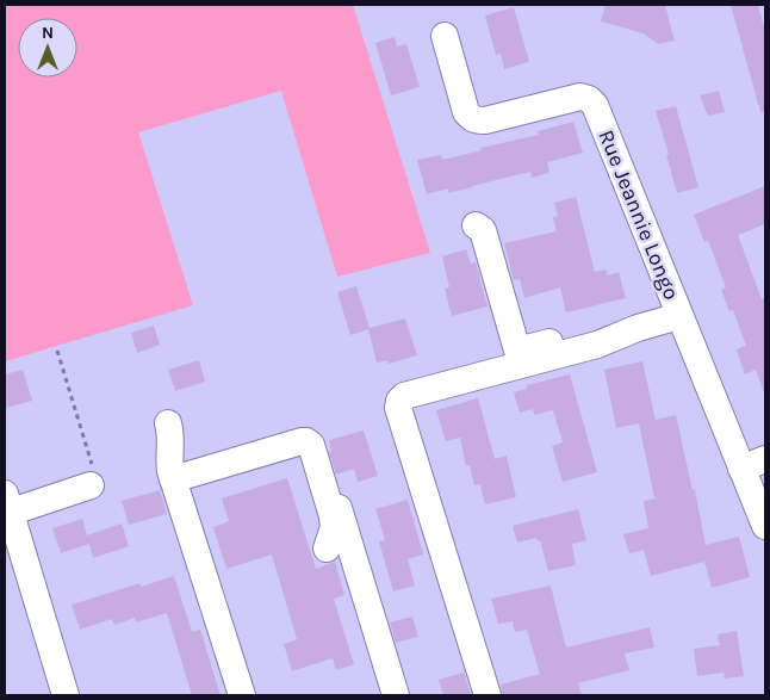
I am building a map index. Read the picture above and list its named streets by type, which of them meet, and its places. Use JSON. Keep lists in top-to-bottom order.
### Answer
{
  "streets": {
    "street": ["Rue Jeannie Longo"]
  },
  "north": "top"
}
